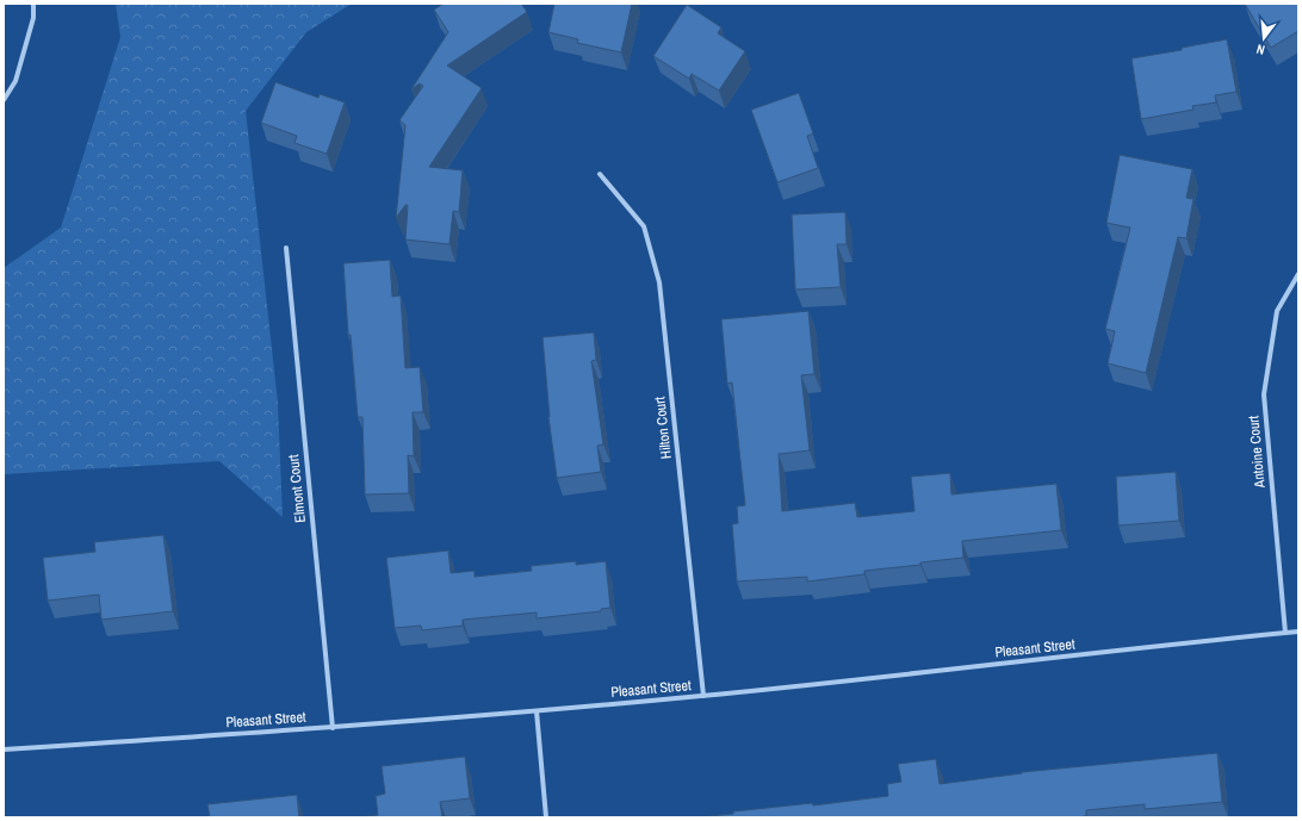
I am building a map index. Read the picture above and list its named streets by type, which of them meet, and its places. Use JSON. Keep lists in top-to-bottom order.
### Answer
{
  "streets": {
    "street": [
      "Hilton Court",
      "Antoine Court",
      "Elmont Court",
      "Pleasant Street"
    ]
  },
  "crossings": [
    ["Hilton Court", "Pleasant Street"],
    ["Antoine Court", "Pleasant Street"],
    ["Elmont Court", "Pleasant Street"]
  ],
  "north": "bottom"
}
